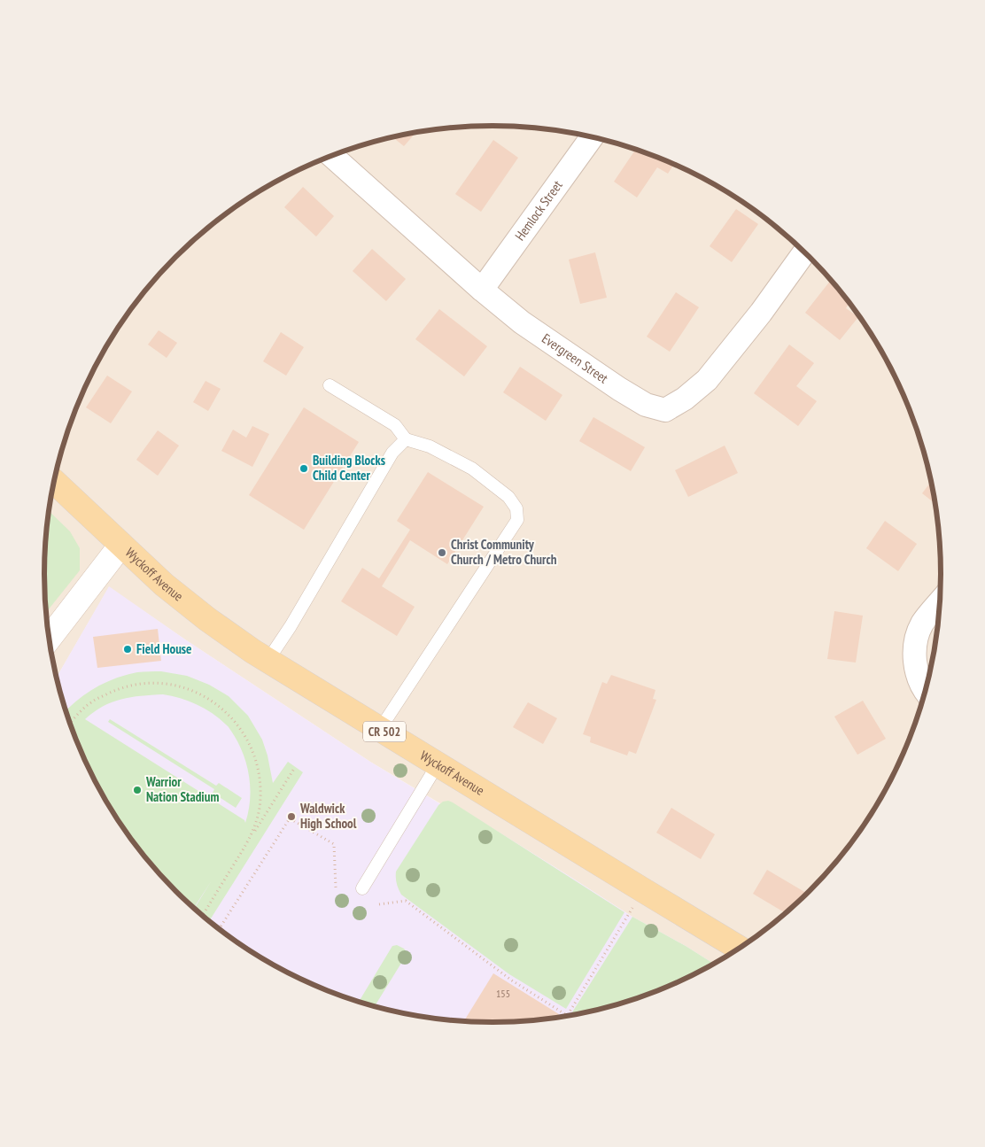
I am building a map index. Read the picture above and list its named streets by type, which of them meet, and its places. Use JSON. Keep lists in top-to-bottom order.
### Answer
{
  "streets": {
    "main road": ["Wyckoff Avenue", "CR 502"],
    "street": ["Hemlock Street", "Evergreen Street"]
  },
  "crossings": [
    ["Hemlock Street", "Evergreen Street"]
  ],
  "places": [
    "Building Blocks Child Center",
    "Christ Community Church / Metro Church",
    "Field House",
    "Warrior Nation Stadium",
    "Waldwick High School"
  ],
  "house_numbers": ["155"]
}
